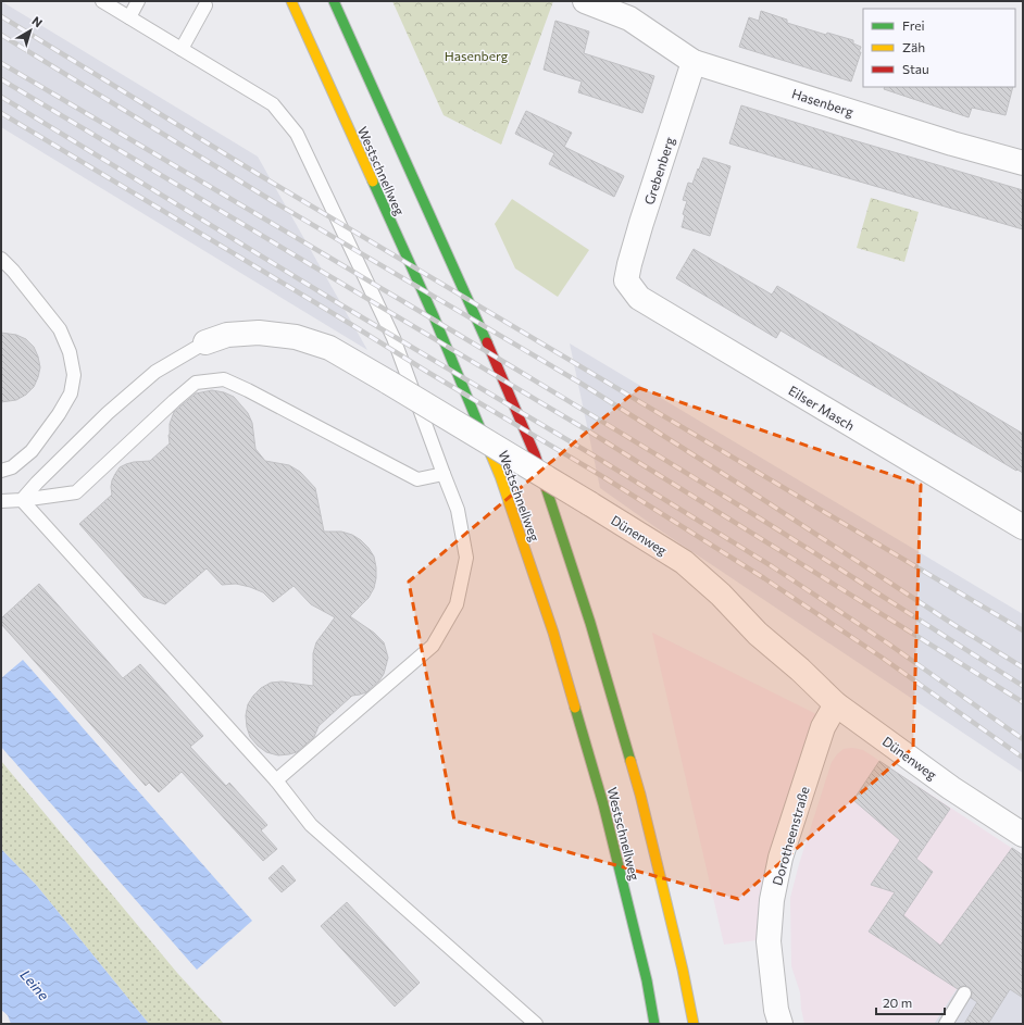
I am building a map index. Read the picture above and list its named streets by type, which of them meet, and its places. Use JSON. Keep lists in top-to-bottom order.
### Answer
{
  "streets": {
    "highway": ["Westschnellweg"],
    "street": [
      "Hasenberg",
      "Grebenberg",
      "Eilser Masch",
      "Dünenweg",
      "Dorotheenstraße"
    ]
  },
  "crossings": [
    ["Hasenberg", "Grebenberg"],
    ["Grebenberg", "Eilser Masch"],
    ["Dünenweg", "Dorotheenstraße"]
  ],
  "water": ["Leine"],
  "parks": ["Hasenberg"],
  "legend": ["Frei", "Zäh", "Stau"],
  "scale_bar": "20 m",
  "north": "top right"
}
